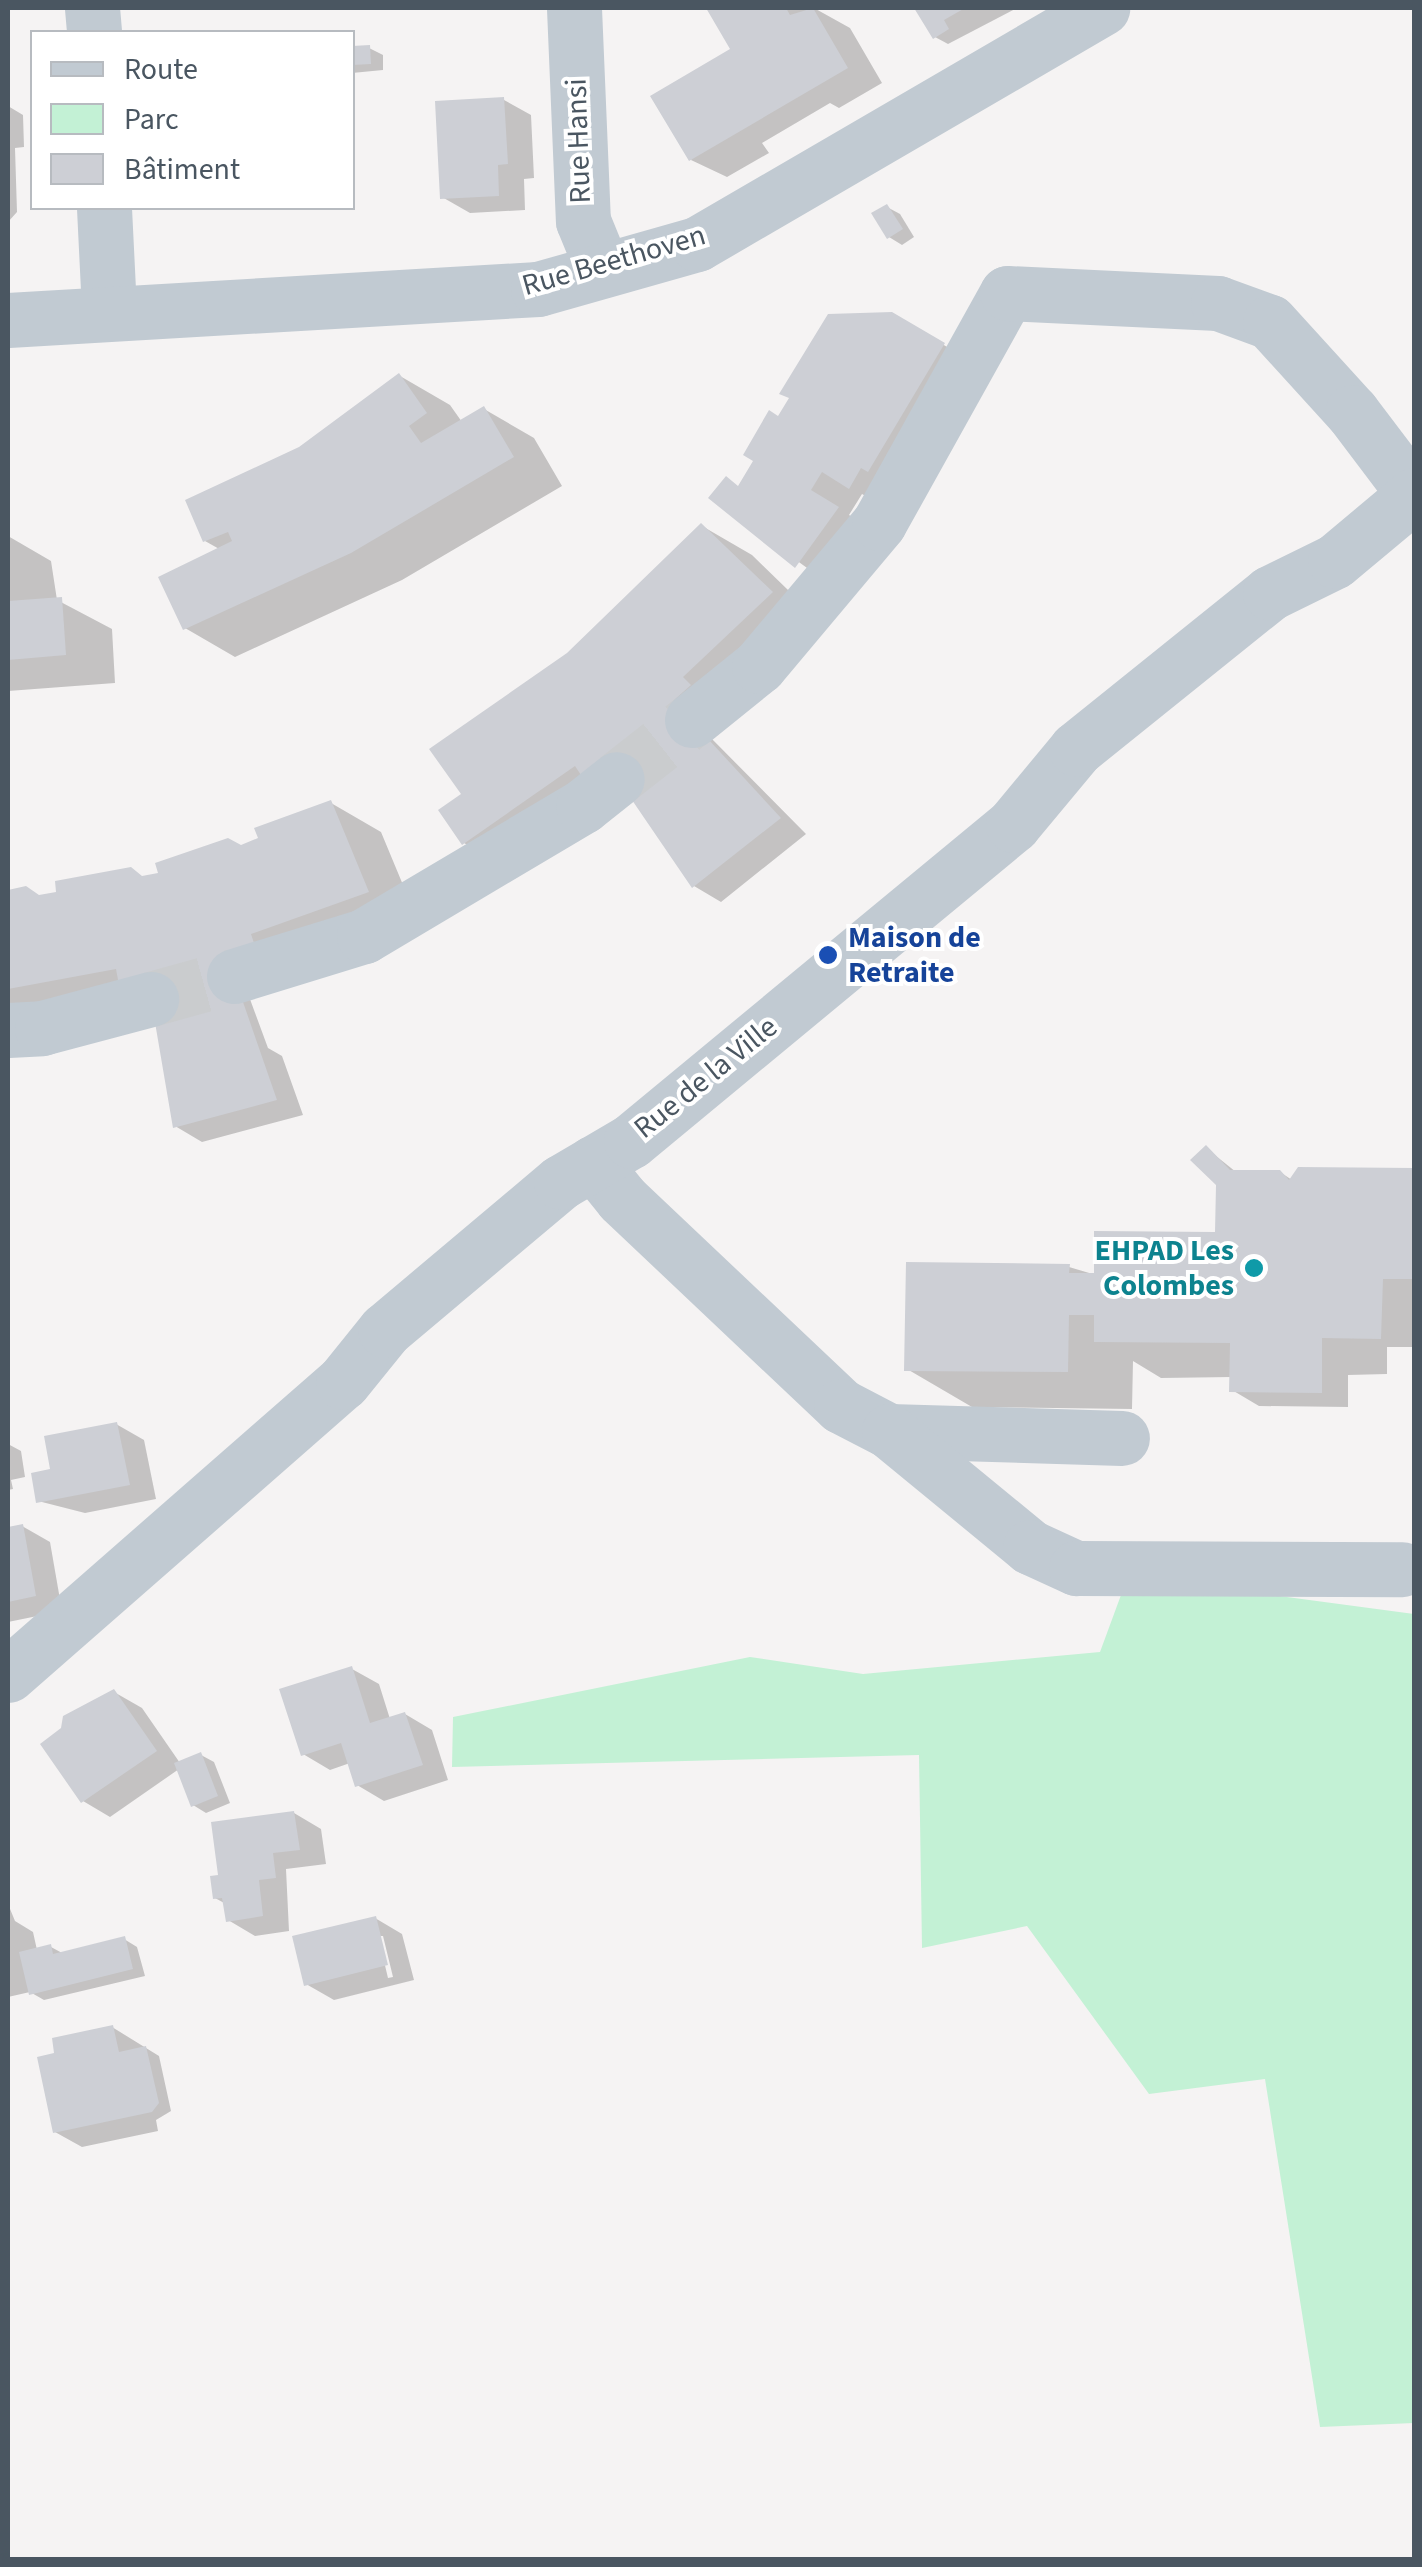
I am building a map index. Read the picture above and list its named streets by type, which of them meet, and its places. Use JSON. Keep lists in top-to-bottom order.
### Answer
{
  "streets": {
    "street": ["Rue Hansi", "Rue Beethoven", "Rue de la Ville"]
  },
  "crossings": [
    ["Rue Hansi", "Rue Beethoven"]
  ],
  "places": ["Maison de Retraite", "EHPAD Les Colombes"],
  "legend": ["Route", "Parc", "Bâtiment"]
}
